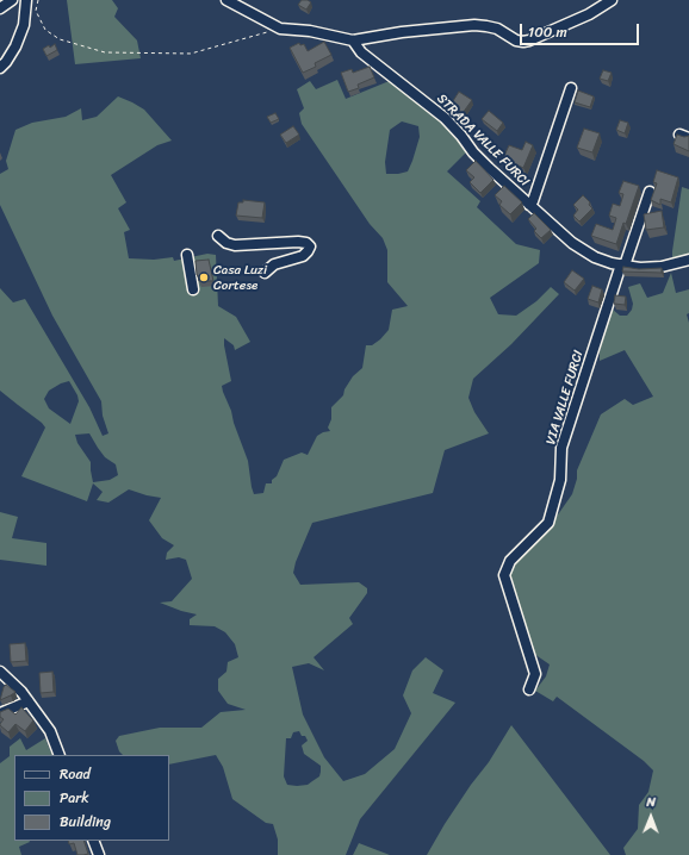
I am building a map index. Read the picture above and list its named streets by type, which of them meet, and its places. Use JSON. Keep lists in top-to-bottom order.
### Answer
{
  "streets": {
    "street": ["STRADA VALLE FURCI", "VIA VALLE FURCI"]
  },
  "crossings": [
    ["STRADA VALLE FURCI", "VIA VALLE FURCI"]
  ],
  "places": ["Casa Luzi Cortese"],
  "legend": ["Road", "Park", "Building"],
  "scale_bar": "100 m",
  "north": "top"
}
